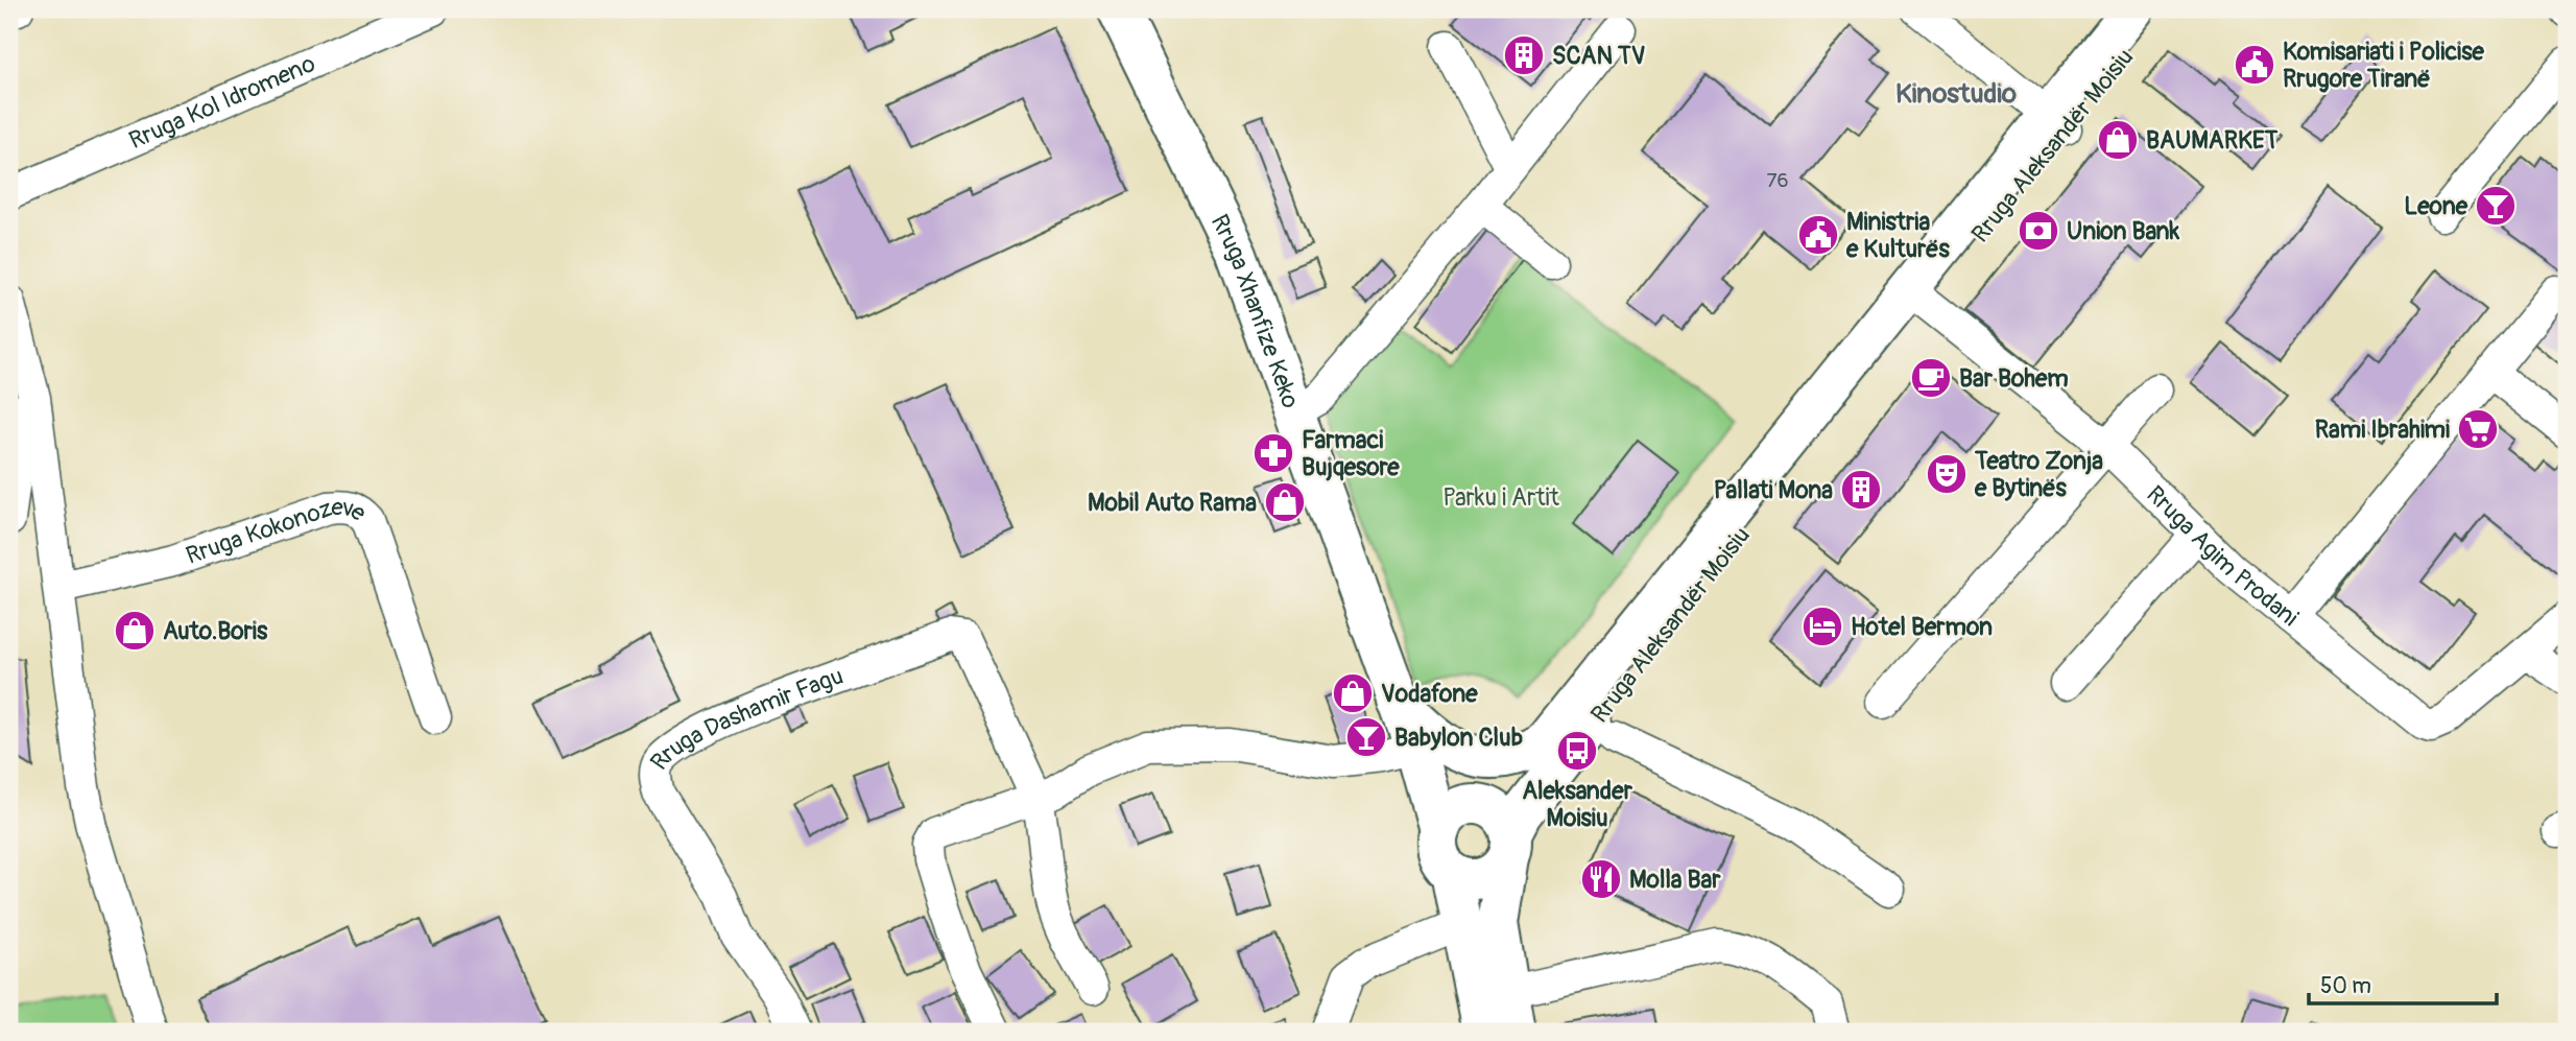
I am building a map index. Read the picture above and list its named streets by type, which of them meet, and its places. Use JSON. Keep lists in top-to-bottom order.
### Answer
{
  "streets": {
    "main road": ["Rruga Aleksandër Moisiu", "Rruga Xhanfize Keko"],
    "street": [
      "Rruga Kol Idromeno",
      "Rruga Kokonozeve",
      "Rruga Agim Prodani",
      "Rruga Dashamir Fagu"
    ]
  },
  "crossings": [
    ["Rruga Aleksandër Moisiu", "Rruga Agim Prodani"]
  ],
  "districts": ["Kinostudio"],
  "parks": ["Parku i Artit"],
  "places": {
    "building": ["SCAN TV", "Pallati Mona"],
    "public building": ["Komisariati i Policise Rrugore Tiranë", "Ministria e Kulturës"],
    "shop": [
      "BAUMARKET",
      "Mobil Auto Rama",
      "Auto.Boris",
      "Vodafone"
    ],
    "bar": ["Leone", "Babylon Club"],
    "bank": ["Union Bank"],
    "cafe": ["Bar Bohem"],
    "supermarket": ["Rami Ibrahimi"],
    "pharmacy": ["Farmaci Bujqesore"],
    "theatre": ["Teatro Zonja e Bytinës"],
    "hotel": ["Hotel Bermon"],
    "bus stop": ["Aleksander Moisiu"],
    "restaurant": ["Molla Bar"]
  },
  "house_numbers": ["76"],
  "scale_bar": "50 m"
}
